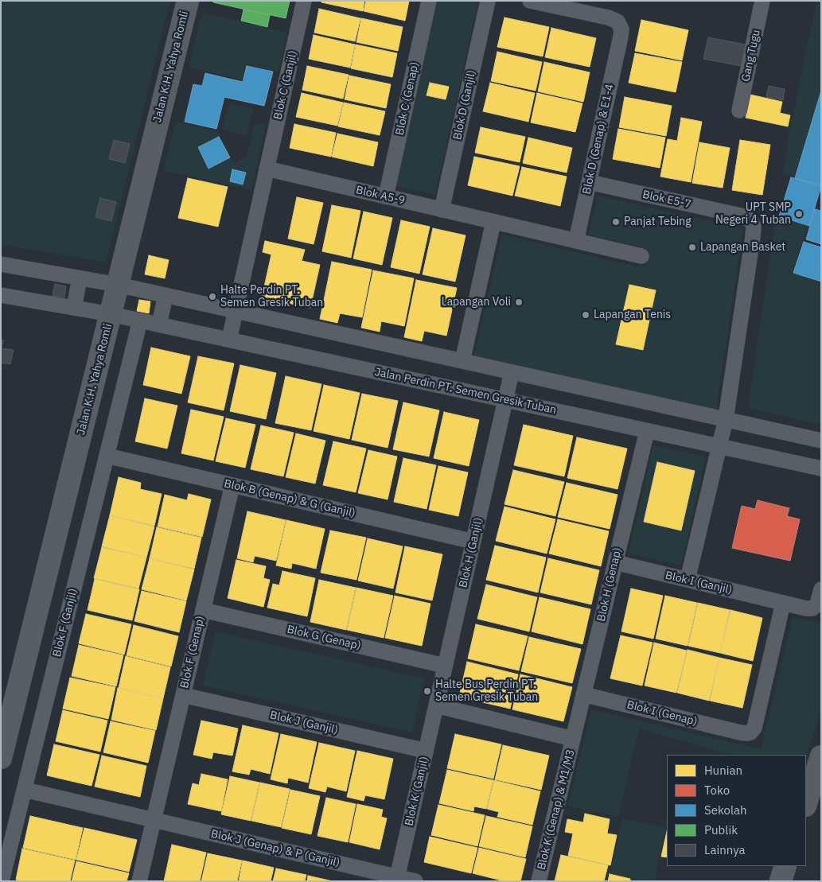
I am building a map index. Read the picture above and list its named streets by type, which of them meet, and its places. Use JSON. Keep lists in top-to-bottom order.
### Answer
{
  "streets": {
    "street": [
      "Gang Tugu",
      "Jalan K.H. Yahya Romli",
      "Blok C (Ganjil)",
      "Blok C (Genap)",
      "Blok D (Ganjil)",
      "Blok D (Genap) & E1-4",
      "Blok A5-9",
      "Blok E5-7",
      "Jalan Perdin PT. Semen Gresik Tuban",
      "Blok B (Genap) & G (Ganjil)",
      "Blok H (Ganjil)",
      "Blok I (Ganjil)",
      "Blok H (Genap)",
      "Blok F (Ganjil)",
      "Blok G (Genap)",
      "Blok F (Genap)",
      "Blok I (Genap)",
      "Blok J (Ganjil)",
      "Blok K (Ganjil)",
      "Blok K (Genap) & M1/M3",
      "Blok J (Genap) & P (Ganjil)"
    ]
  },
  "crossings": [
    ["Jalan K.H. Yahya Romli", "Jalan Perdin PT. Semen Gresik Tuban"],
    ["Blok C (Ganjil)", "Blok A5-9"],
    ["Blok C (Ganjil)", "Jalan Perdin PT. Semen Gresik Tuban"],
    ["Blok C (Genap)", "Blok A5-9"],
    ["Blok D (Ganjil)", "Blok A5-9"],
    ["Blok D (Genap) & E1-4", "Blok A5-9"],
    ["Blok D (Genap) & E1-4", "Blok E5-7"],
    ["Jalan Perdin PT. Semen Gresik Tuban", "Blok H (Ganjil)"],
    ["Jalan Perdin PT. Semen Gresik Tuban", "Blok H (Genap)"],
    ["Jalan Perdin PT. Semen Gresik Tuban", "Blok F (Ganjil)"],
    ["Blok B (Genap) & G (Ganjil)", "Blok H (Ganjil)"],
    ["Blok B (Genap) & G (Ganjil)", "Blok F (Ganjil)"],
    ["Blok B (Genap) & G (Ganjil)", "Blok F (Genap)"],
    ["Blok H (Ganjil)", "Blok G (Genap)"],
    ["Blok H (Ganjil)", "Blok K (Ganjil)"],
    ["Blok I (Ganjil)", "Blok H (Genap)"],
    ["Blok I (Ganjil)", "Blok I (Genap)"],
    ["Blok H (Genap)", "Blok I (Genap)"],
    ["Blok H (Genap)", "Blok K (Genap) & M1/M3"],
    ["Blok F (Ganjil)", "Blok J (Genap) & P (Ganjil)"],
    ["Blok G (Genap)", "Blok F (Genap)"],
    ["Blok F (Genap)", "Blok J (Ganjil)"],
    ["Blok F (Genap)", "Blok J (Genap) & P (Ganjil)"],
    ["Blok J (Ganjil)", "Blok K (Ganjil)"],
    ["Blok K (Ganjil)", "Blok J (Genap) & P (Ganjil)"]
  ],
  "places": [
    "UPT SMP Negeri 4 Tuban",
    "Panjat Tebing",
    "Lapangan Basket",
    "Halte Perdin PT. Semen Gresik Tuban",
    "Lapangan Voli",
    "Lapangan Tenis",
    "Halte Bus Perdin PT. Semen Gresik Tuban"
  ],
  "legend": [
    "Hunian",
    "Toko",
    "Sekolah",
    "Publik",
    "Lainnya"
  ]
}
